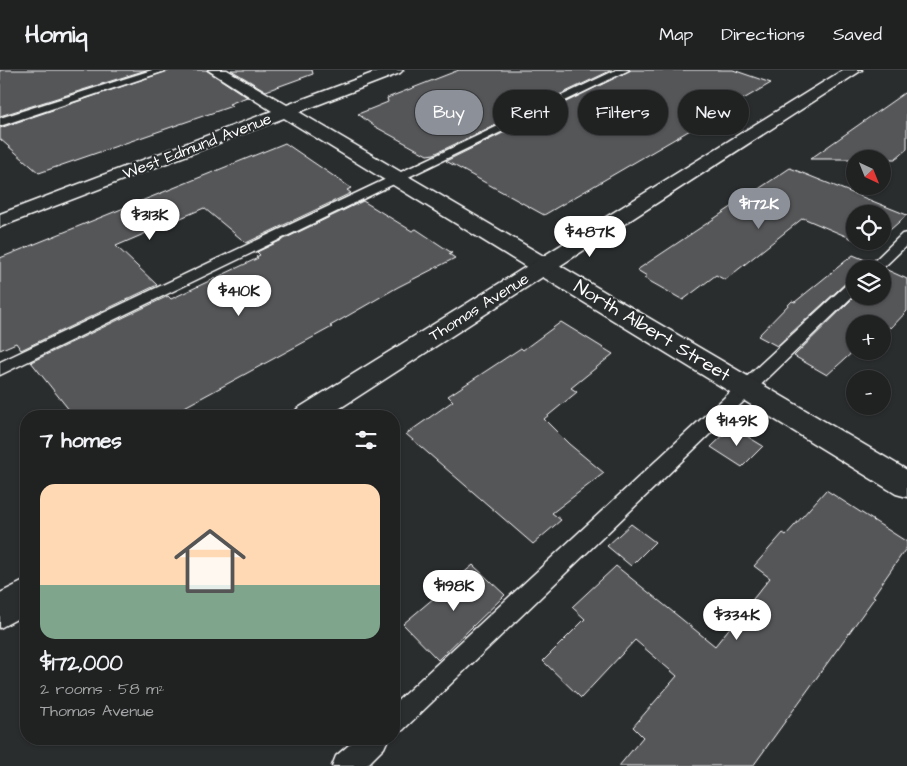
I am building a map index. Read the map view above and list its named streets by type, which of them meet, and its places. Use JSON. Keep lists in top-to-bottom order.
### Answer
{
  "streets": {
    "street": ["West Edmund Avenue", "Thomas Avenue", "North Albert Street"]
  },
  "crossings": [
    ["West Edmund Avenue", "North Albert Street"],
    ["Thomas Avenue", "North Albert Street"]
  ],
  "north": "bottom right",
  "page": {
    "header": "Homiq",
    "nav": ["Map", "Directions", "Saved"],
    "chip": [
      "Buy",
      "Rent",
      "Filters",
      "New"
    ],
    "map_buttons": ["+", "−"],
    "price": [
      "$172K",
      "$313K",
      "$487K",
      "$410K",
      "$149K",
      "$198K",
      "$334K"
    ],
    "heading": "7 homes",
    "list": [
      {
        "name": "$172,000",
        "note": "2 rooms · 58 m² · Thomas Avenue"
      }
    ]
  }
}
